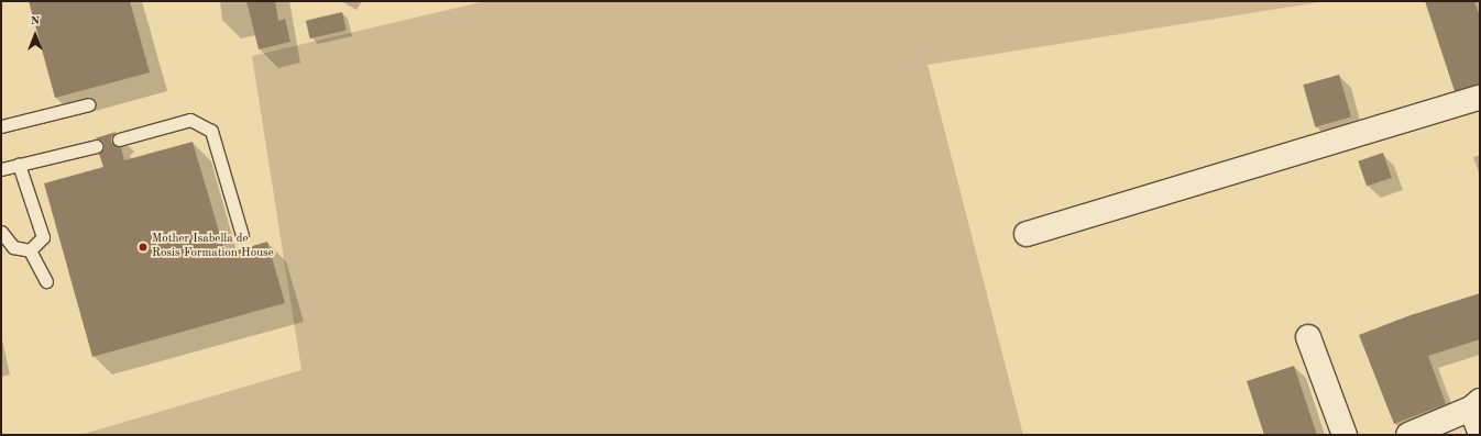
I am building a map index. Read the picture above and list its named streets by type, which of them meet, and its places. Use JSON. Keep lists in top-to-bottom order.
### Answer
{
  "places": ["Mother Isabella de Rosis Formation House"],
  "north": "top"
}
